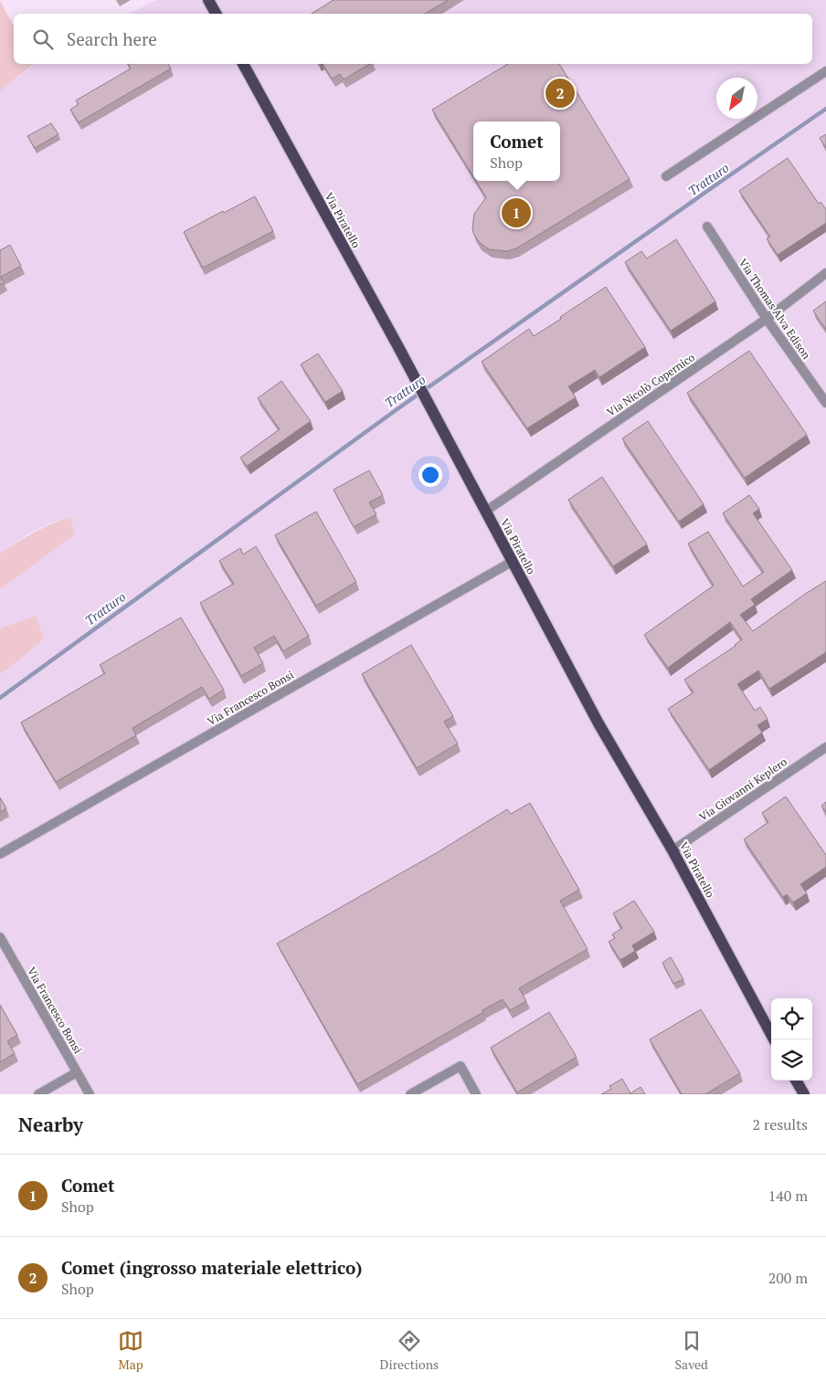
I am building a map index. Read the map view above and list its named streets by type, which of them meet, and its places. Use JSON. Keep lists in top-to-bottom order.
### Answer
{
  "streets": {
    "main road": ["Via Piratello"],
    "street": [
      "Via Thomas Alva Edison",
      "Via Nicolò Copernico",
      "Via Francesco Bonsi",
      "Via Giovanni Keplero"
    ]
  },
  "crossings": [
    ["Via Piratello", "Via Nicolò Copernico"],
    ["Via Piratello", "Via Francesco Bonsi"],
    ["Via Piratello", "Via Giovanni Keplero"],
    ["Via Thomas Alva Edison", "Via Nicolò Copernico"]
  ],
  "water": ["Tratturo"],
  "north": "bottom left",
  "page": {
    "search": "Search here",
    "pins": ["2", "1"],
    "popup": ["Comet", "Shop"],
    "heading": ["Nearby", "2 results"],
    "list": [
      {
        "mark": "1",
        "name": "Comet",
        "note": "Shop",
        "value": "140 m"
      },
      {
        "mark": "2",
        "name": "Comet (ingrosso materiale elettrico)",
        "note": "Shop",
        "value": "200 m"
      }
    ],
    "nav": ["Map", "Directions", "Saved"]
  }
}
